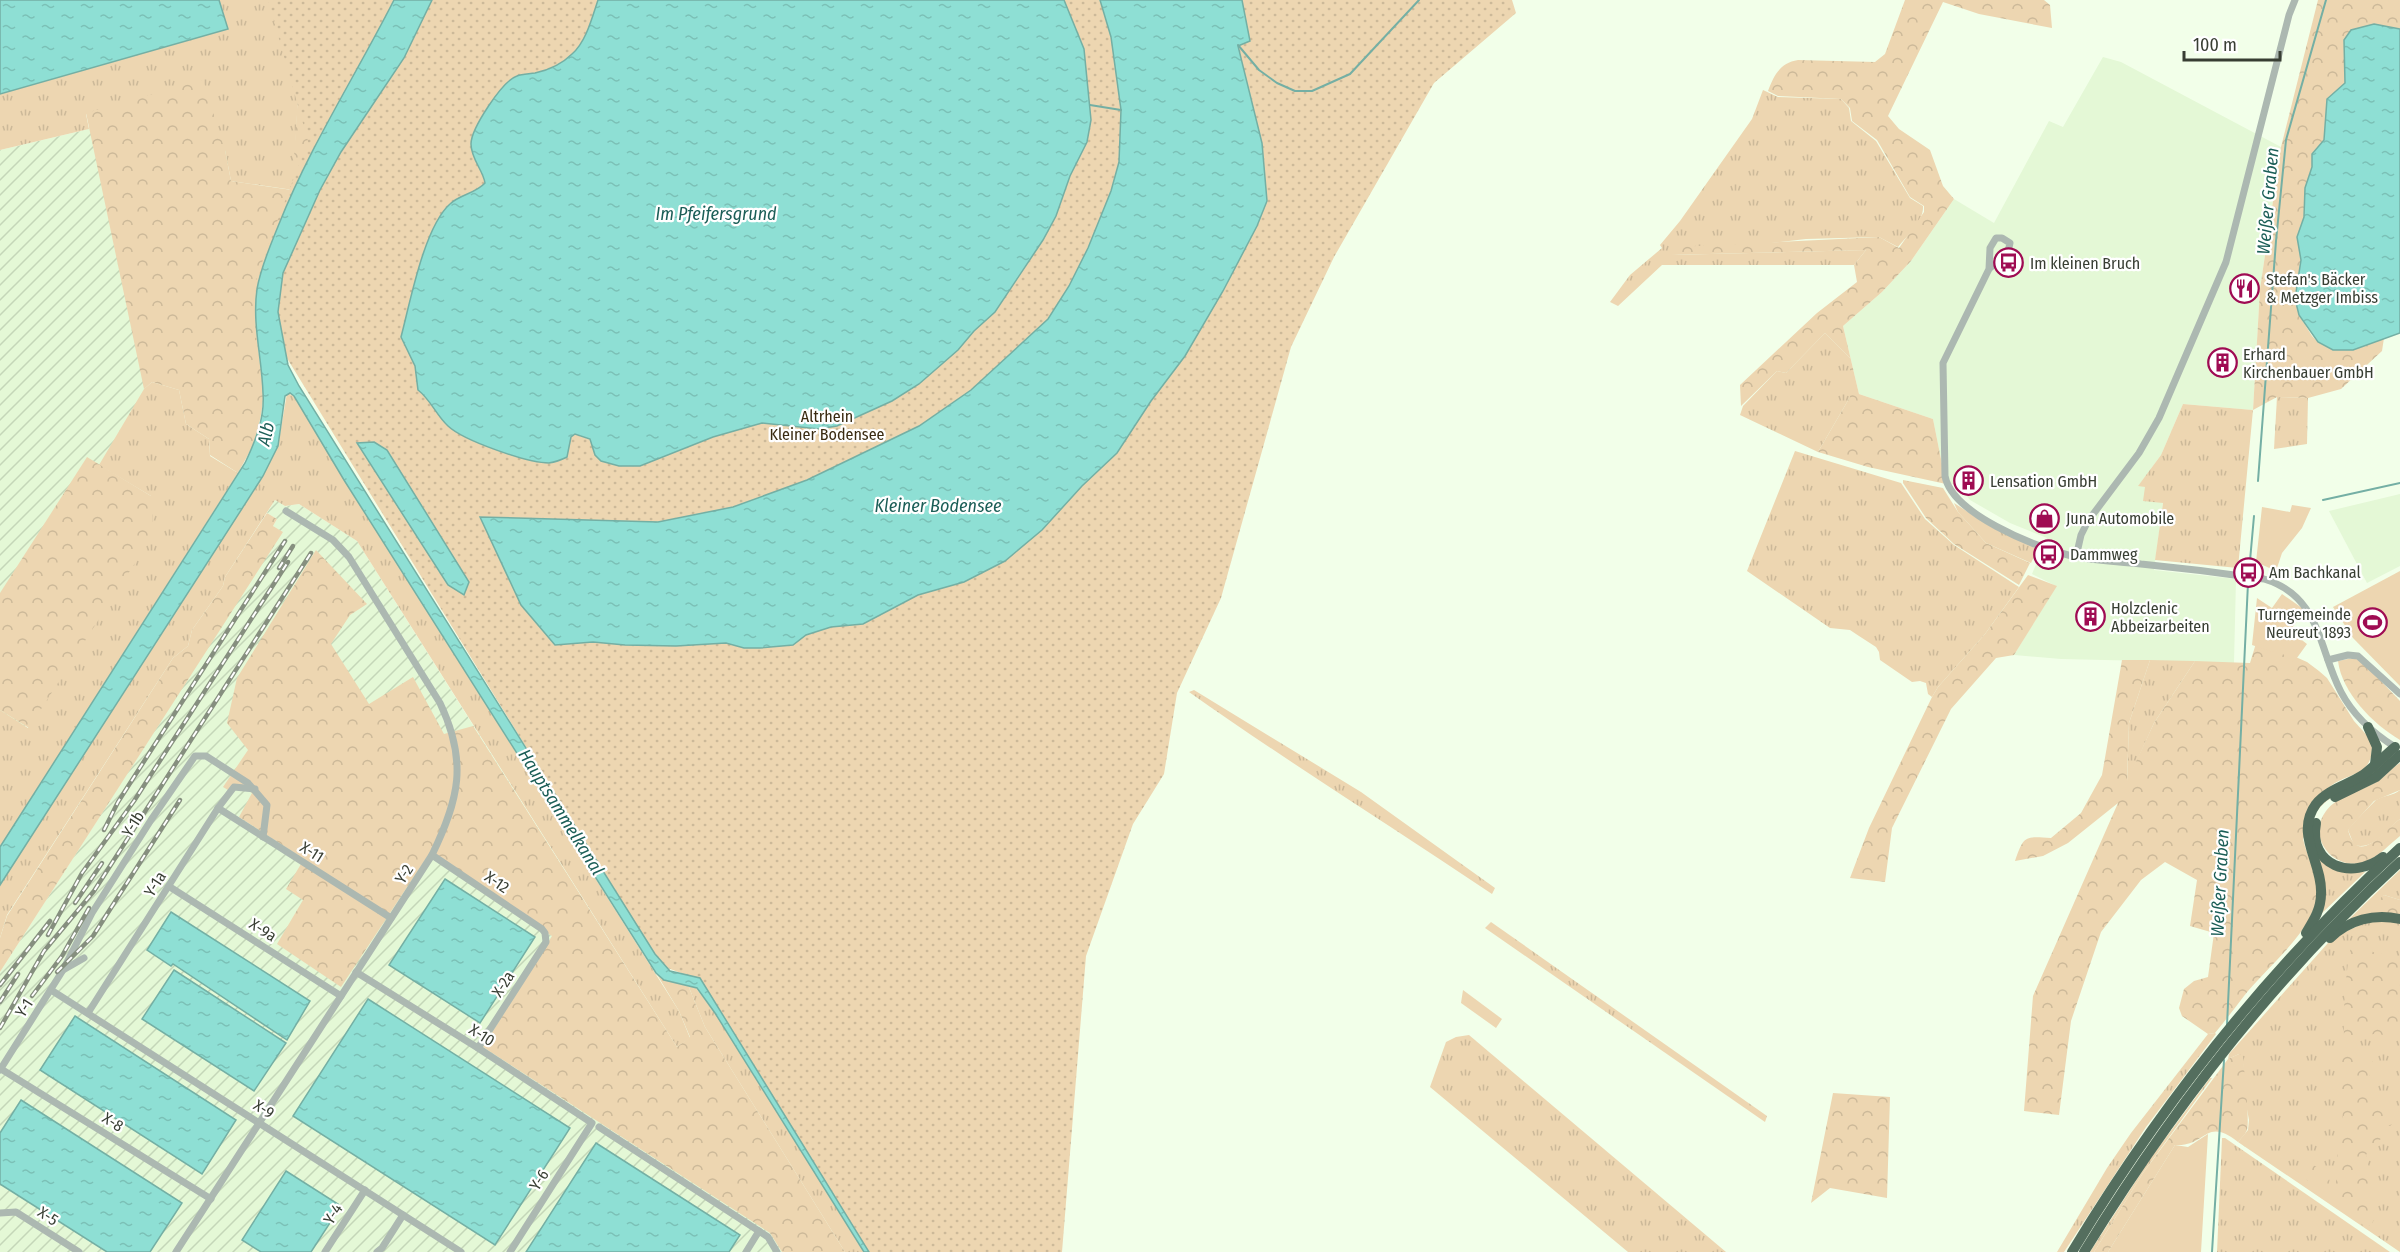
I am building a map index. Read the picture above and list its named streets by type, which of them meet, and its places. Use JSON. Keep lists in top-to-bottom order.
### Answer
{
  "streets": {
    "street": [
      "Y-1b",
      "X-11",
      "Y-2",
      "X-12",
      "Y-1a",
      "X-9a",
      "X-2a",
      "Y-1",
      "X-10",
      "X-9",
      "X-8",
      "Y-6",
      "Y-4",
      "X-5"
    ]
  },
  "crossings": [
    ["Y-1b", "Y-1a"],
    ["Y-1b", "Y-1"],
    ["Y-1b", "X-9"],
    ["X-11", "Y-2"],
    ["X-11", "Y-1a"],
    ["Y-2", "X-12"],
    ["Y-2", "X-9a"],
    ["Y-2", "X-10"],
    ["Y-2", "X-9"],
    ["Y-2", "X-8"],
    ["X-12", "X-2a"],
    ["Y-1a", "X-9a"],
    ["Y-1a", "X-9"],
    ["X-2a", "X-10"],
    ["Y-1", "X-9"],
    ["Y-1", "X-8"],
    ["X-10", "Y-6"],
    ["X-9", "Y-4"]
  ],
  "water": [
    "Weißer Graben",
    "Im Pfeifersgrund",
    "Alb",
    "Kleiner Bodensee",
    "Hauptsammelkanal"
  ],
  "parks": ["Altrhein Kleiner Bodensee"],
  "places": {
    "bus stop": ["Im kleinen Bruch", "Dammweg", "Am Bachkanal"],
    "restaurant": ["Stefan's Bäcker & Metzger Imbiss"],
    "building": ["Erhard Kirchenbauer GmbH", "Lensation GmbH", "Holzclenic Abbeizarbeiten"],
    "shop": ["Juna Automobile"],
    "sports": ["Turngemeinde Neureut 1893"]
  },
  "scale_bar": "100 m"
}
